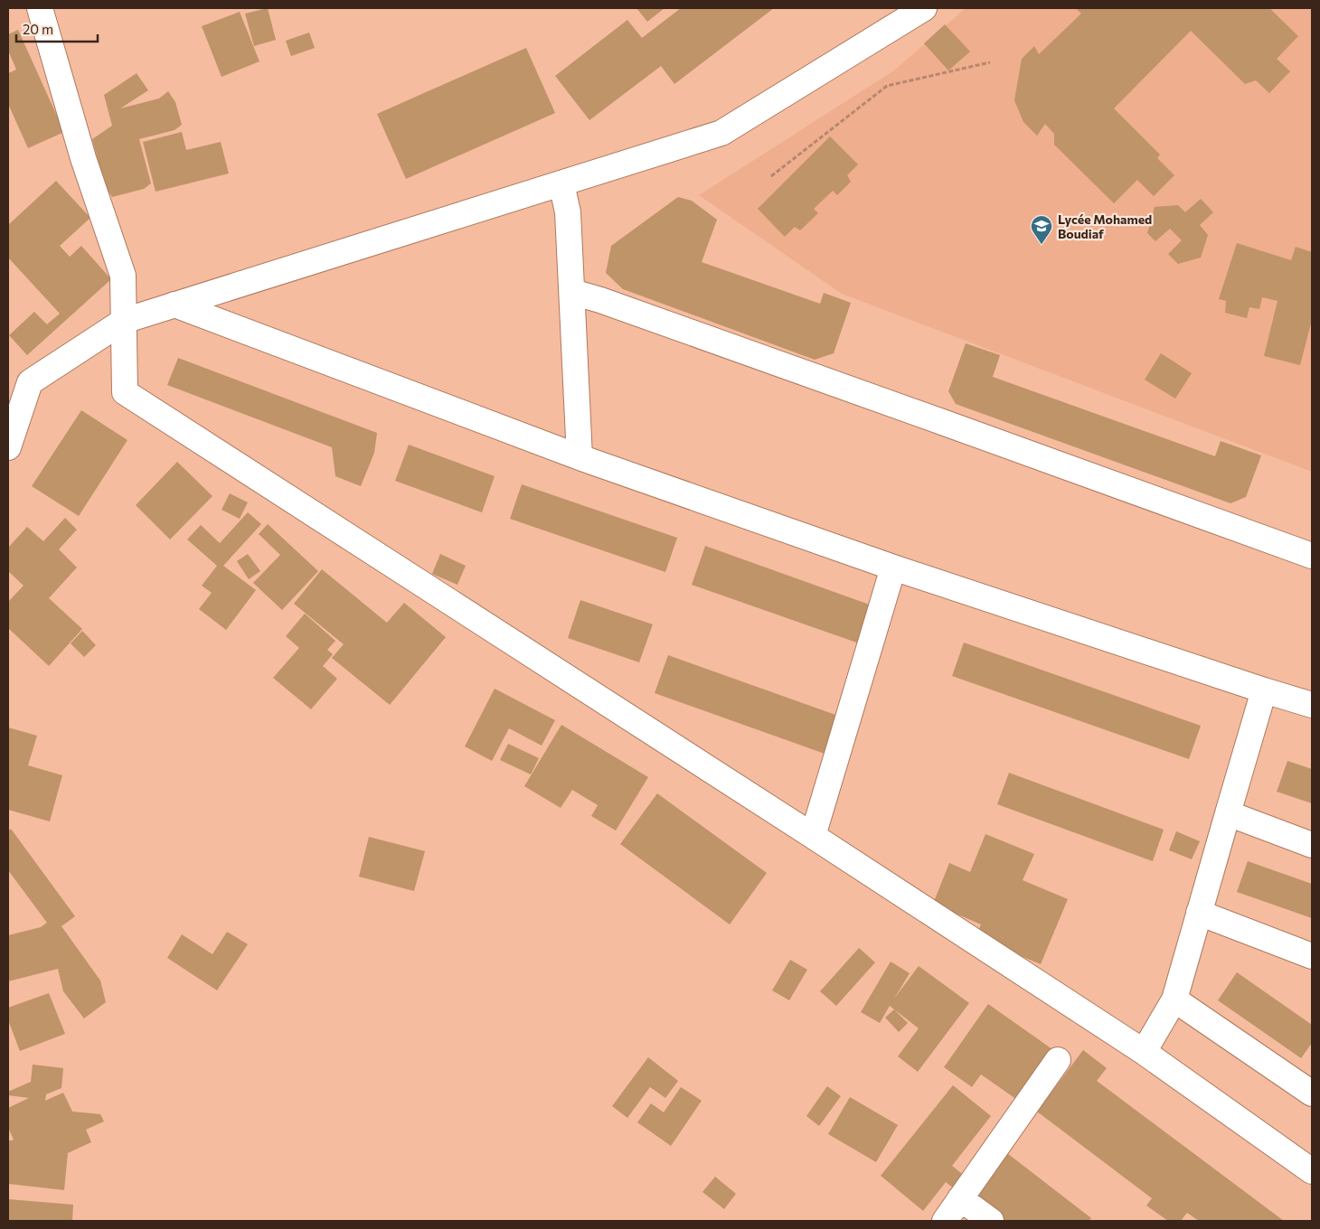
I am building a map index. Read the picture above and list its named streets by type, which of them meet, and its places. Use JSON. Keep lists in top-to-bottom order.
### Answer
{
  "places": {
    "school or university": ["Lycée Mohamed Boudiaf"]
  },
  "scale_bar": "20 m"
}
